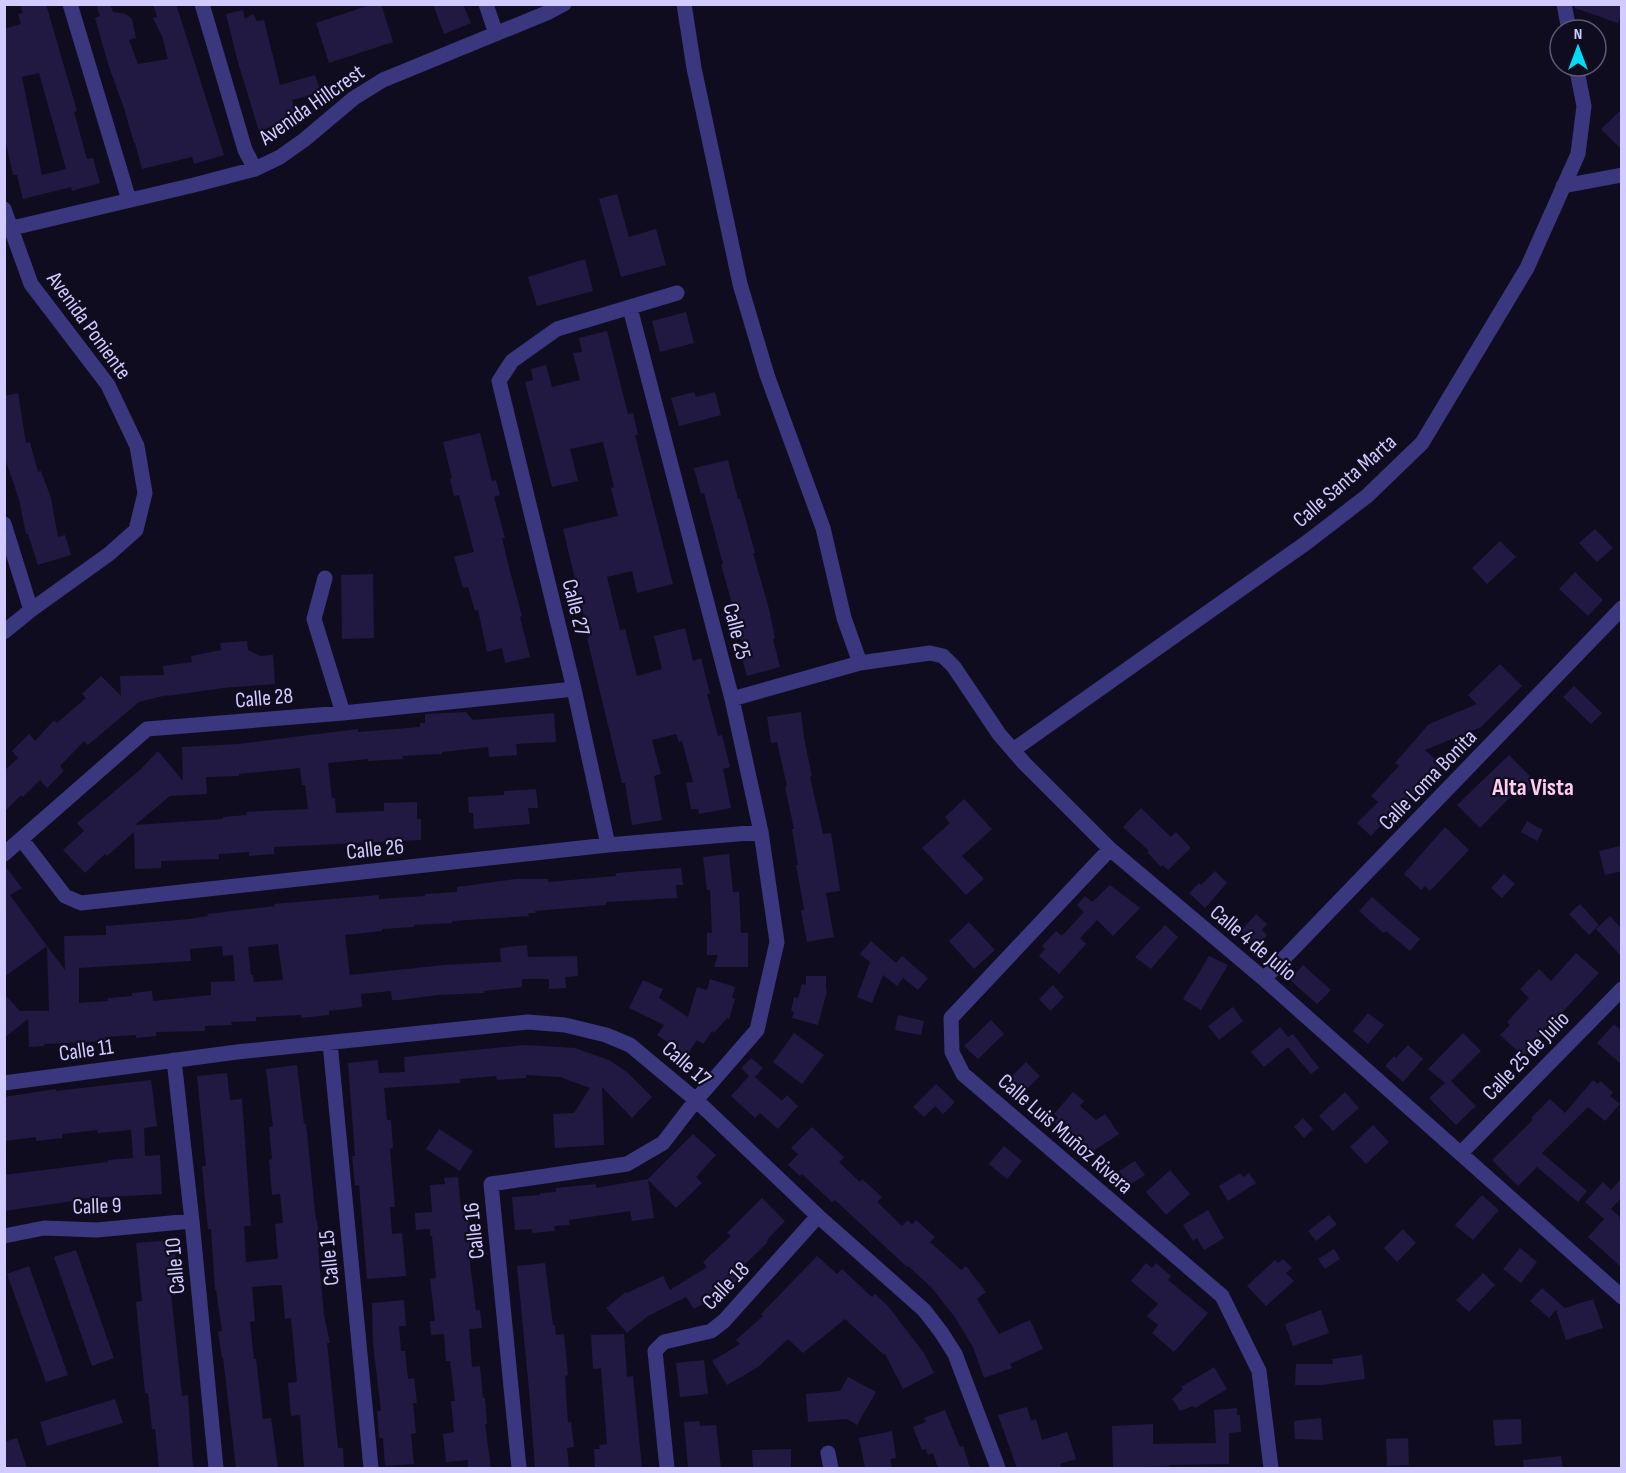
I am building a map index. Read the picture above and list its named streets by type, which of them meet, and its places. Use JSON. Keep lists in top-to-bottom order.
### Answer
{
  "streets": {
    "street": [
      "Avenida Hillcrest",
      "Avenida Poniente",
      "Calle Santa Marta",
      "Calle 27",
      "Calle 25",
      "Calle 28",
      "Calle Loma Bonita",
      "Calle 26",
      "Calle 4 de Julio",
      "Calle 11",
      "Calle 25 de Julio",
      "Calle 17",
      "Calle Luis Muñoz Rivera",
      "Calle 9",
      "Calle 16",
      "Calle 15",
      "Calle 10",
      "Calle 18"
    ]
  },
  "crossings": [
    ["Avenida Hillcrest", "Avenida Poniente"],
    ["Calle Santa Marta", "Calle 4 de Julio"],
    ["Calle 27", "Calle 25"],
    ["Calle 27", "Calle 28"],
    ["Calle 27", "Calle 26"],
    ["Calle 25", "Calle 26"],
    ["Calle 25", "Calle 17"],
    ["Calle 25", "Calle 16"],
    ["Calle 28", "Calle 26"],
    ["Calle Loma Bonita", "Calle 4 de Julio"],
    ["Calle 4 de Julio", "Calle 25 de Julio"],
    ["Calle 4 de Julio", "Calle Luis Muñoz Rivera"],
    ["Calle 11", "Calle 17"],
    ["Calle 11", "Calle 10"],
    ["Calle 17", "Calle 16"],
    ["Calle 17", "Calle 15"],
    ["Calle 17", "Calle 10"],
    ["Calle 17", "Calle 18"],
    ["Calle 9", "Calle 10"]
  ],
  "districts": ["Alta Vista"],
  "north": "top"
}
